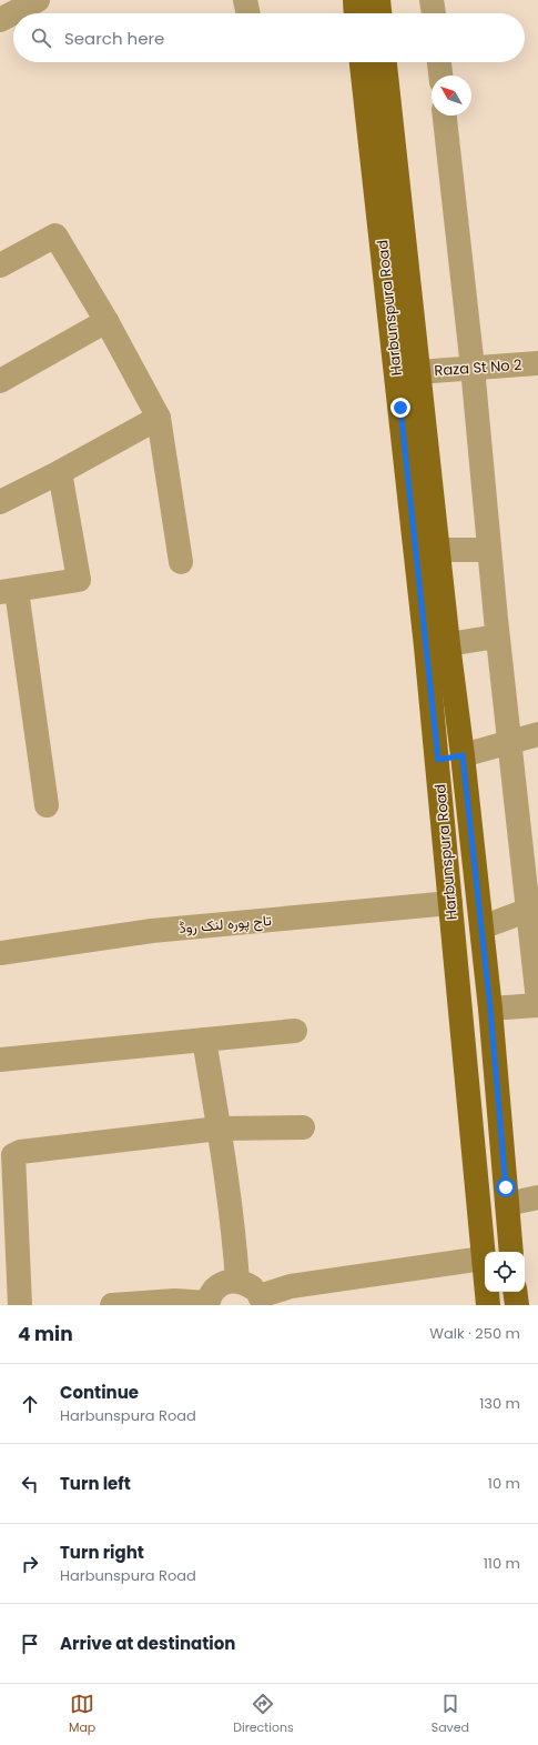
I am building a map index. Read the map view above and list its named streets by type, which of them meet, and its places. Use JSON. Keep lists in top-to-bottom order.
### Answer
{
  "streets": {
    "main road": ["Harbunspura Road"],
    "street": ["Raza St No 2", "تاج پورہ لنک روڈ"]
  },
  "crossings": [
    ["Harbunspura Road", "Raza St No 2"],
    ["Harbunspura Road", "تاج پورہ لنک روڈ"]
  ],
  "north": "top left",
  "page": {
    "search": "Search here",
    "heading": ["4 min", "Walk · 250 m"],
    "list": [
      ["Continue", "Harbunspura Road", "130 m"],
      ["Turn left", "10 m"],
      ["Turn right", "Harbunspura Road", "110 m"],
      "Arrive at destination"
    ],
    "nav": ["Map", "Directions", "Saved"]
  }
}
